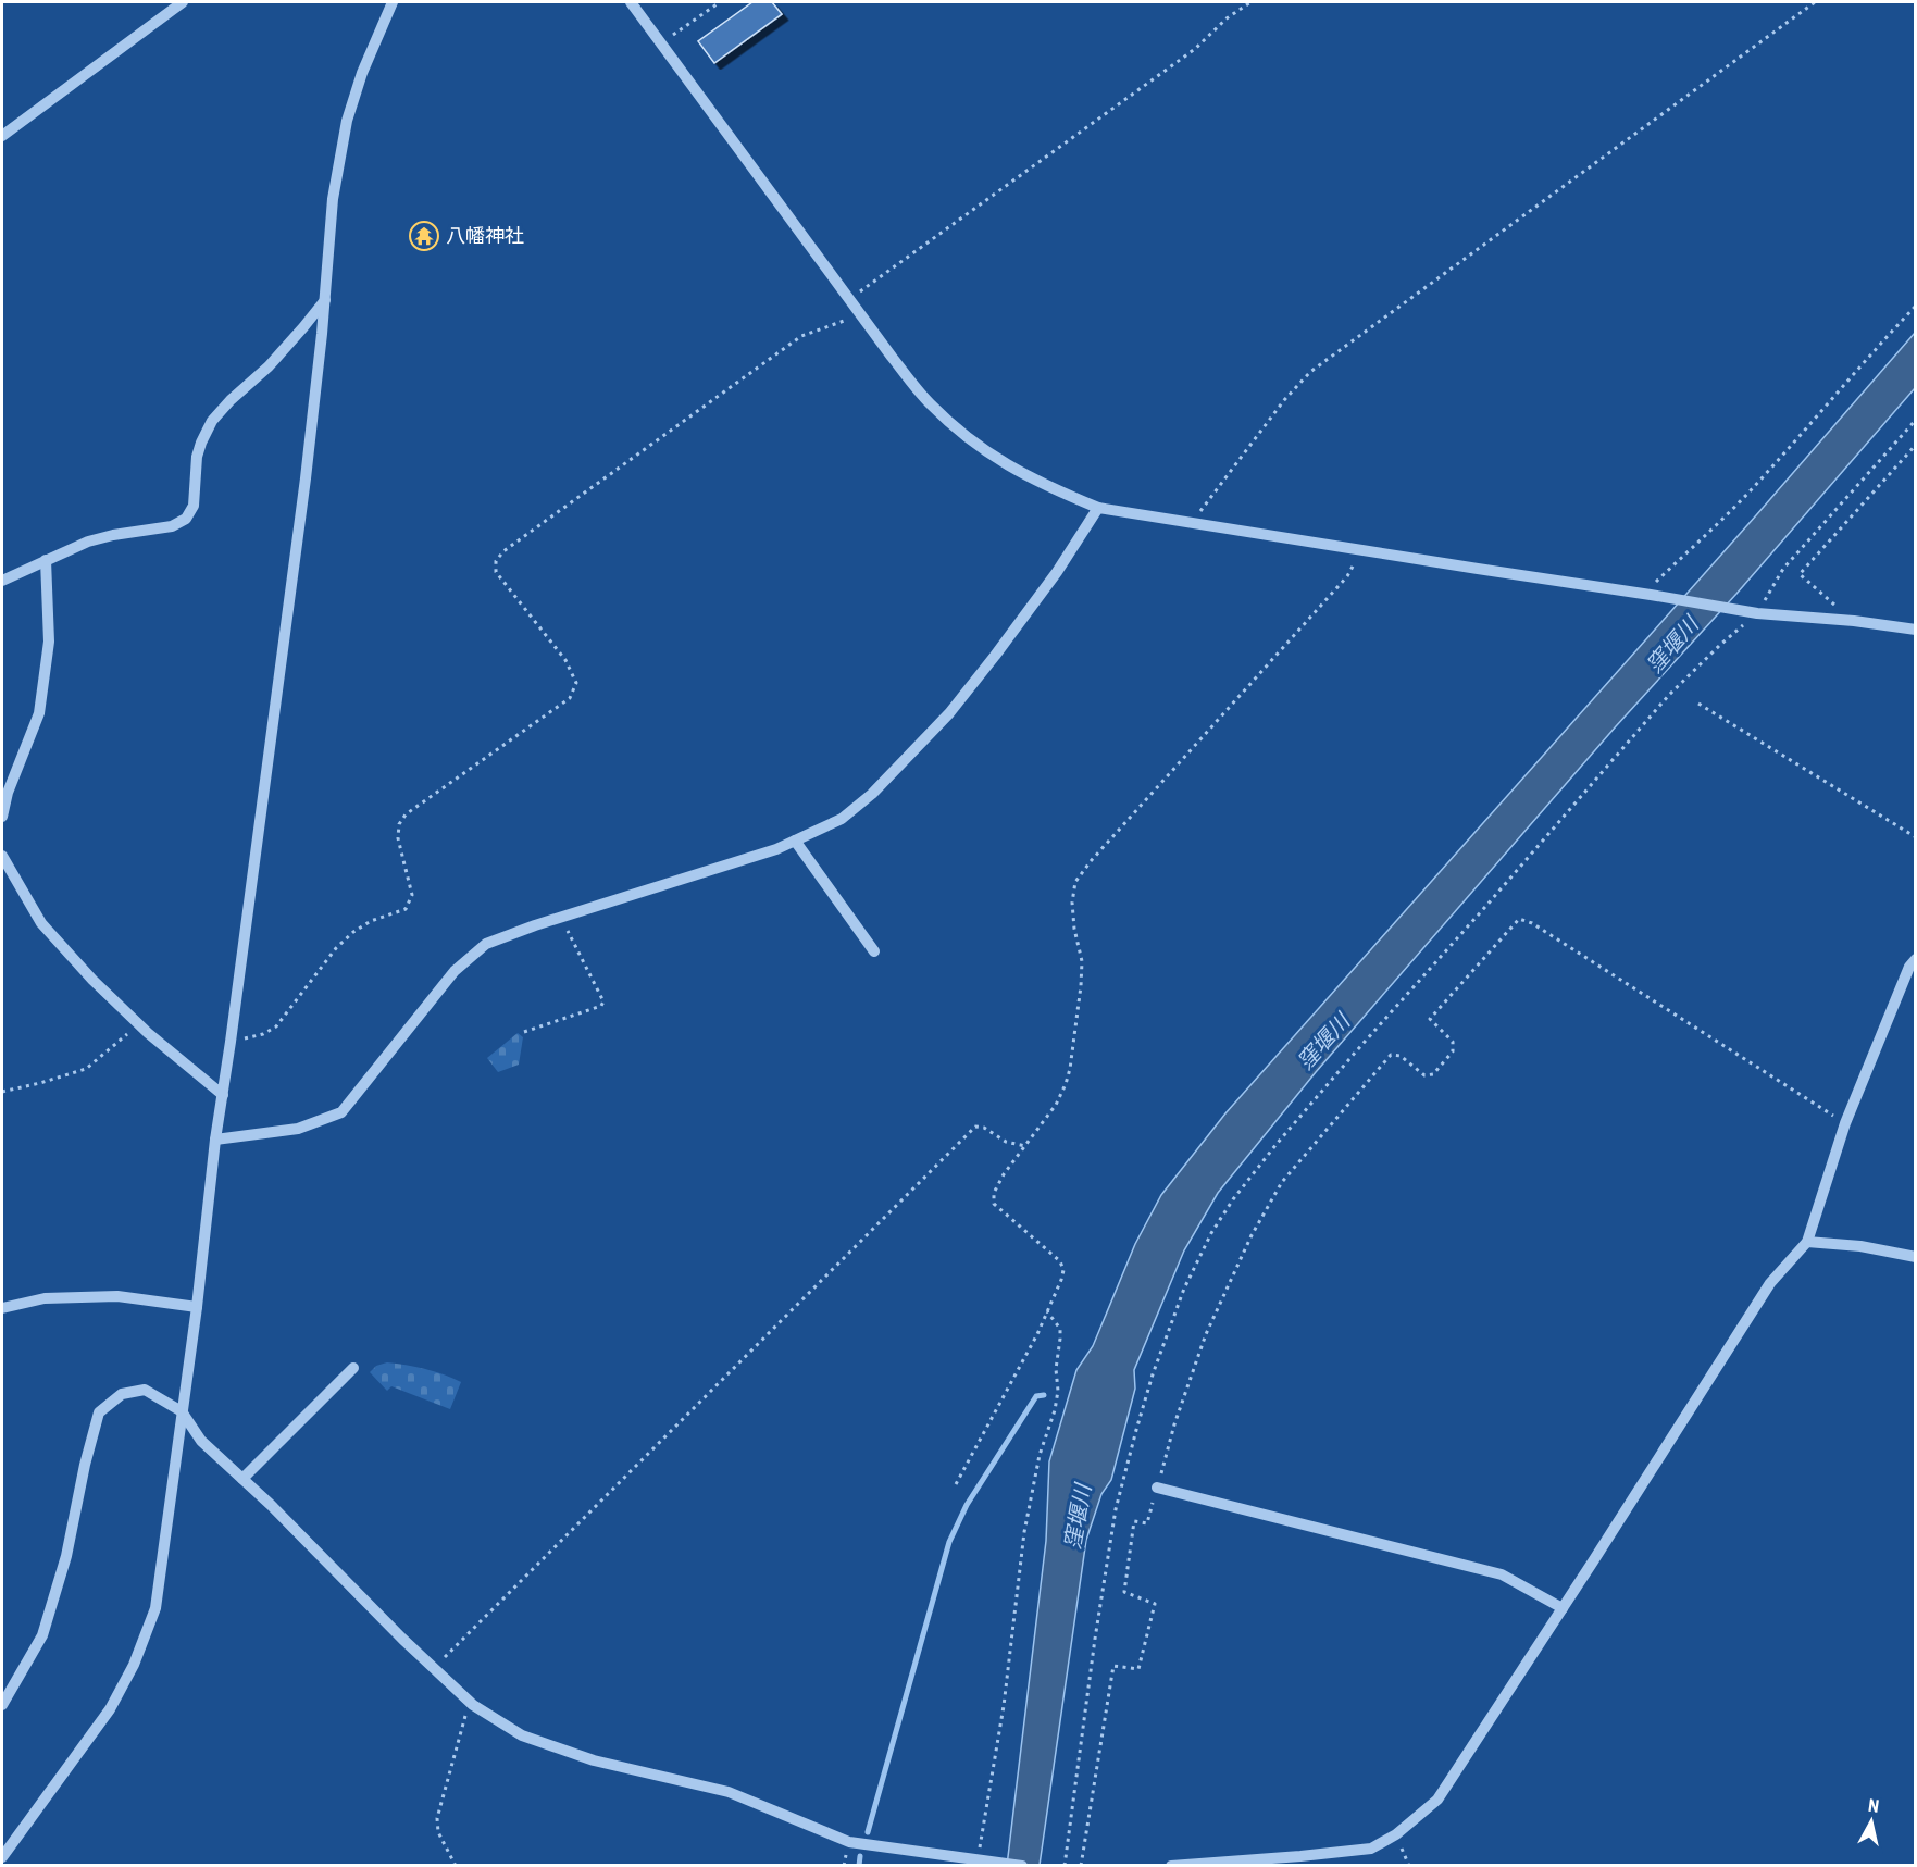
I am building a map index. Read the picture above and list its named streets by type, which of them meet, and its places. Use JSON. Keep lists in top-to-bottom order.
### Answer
{
  "water": ["窪堰川"],
  "places": {
    "temple": ["八幡神社"]
  },
  "north": "top"
}
